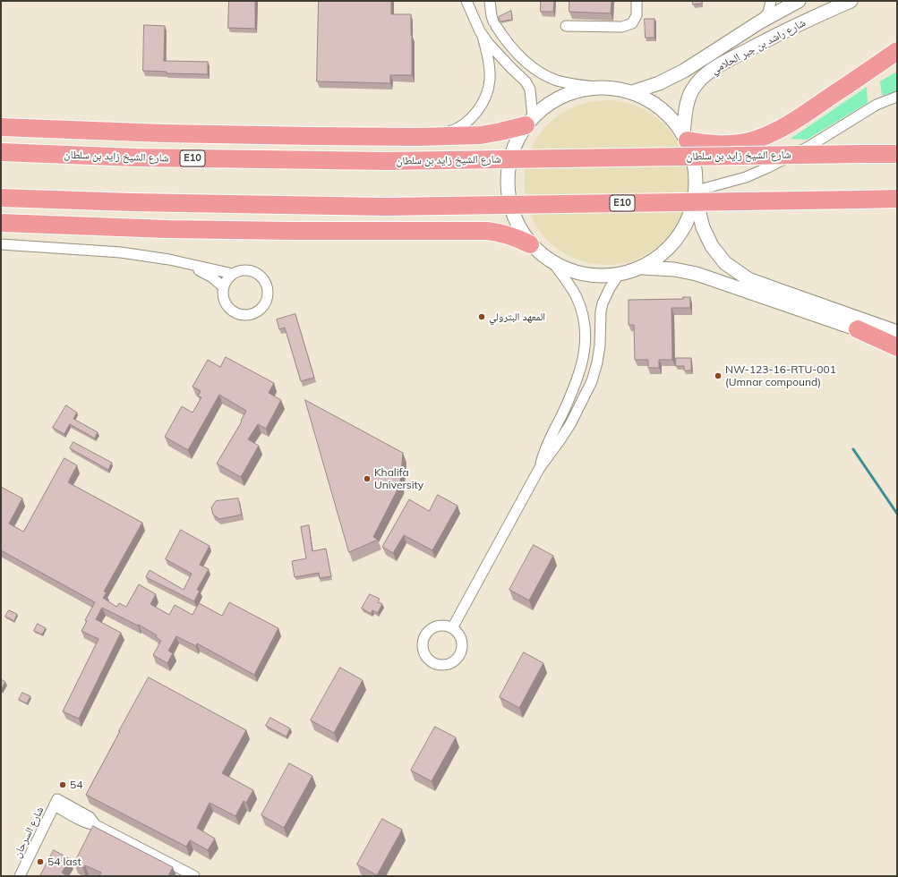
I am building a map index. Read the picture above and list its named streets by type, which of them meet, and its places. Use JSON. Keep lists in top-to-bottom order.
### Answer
{
  "streets": {
    "highway": ["شارع الشيخ زايد بن سلطان", "E10"],
    "main road": ["شارع راشد بن جبر الحلامي"],
    "street": ["شارع السرحان"]
  },
  "places": [
    "المعهد البترولي",
    "NW-123-16-RTU-001 (Umnar compound)",
    "Khalifa University",
    "54",
    "54 last"
  ]
}
